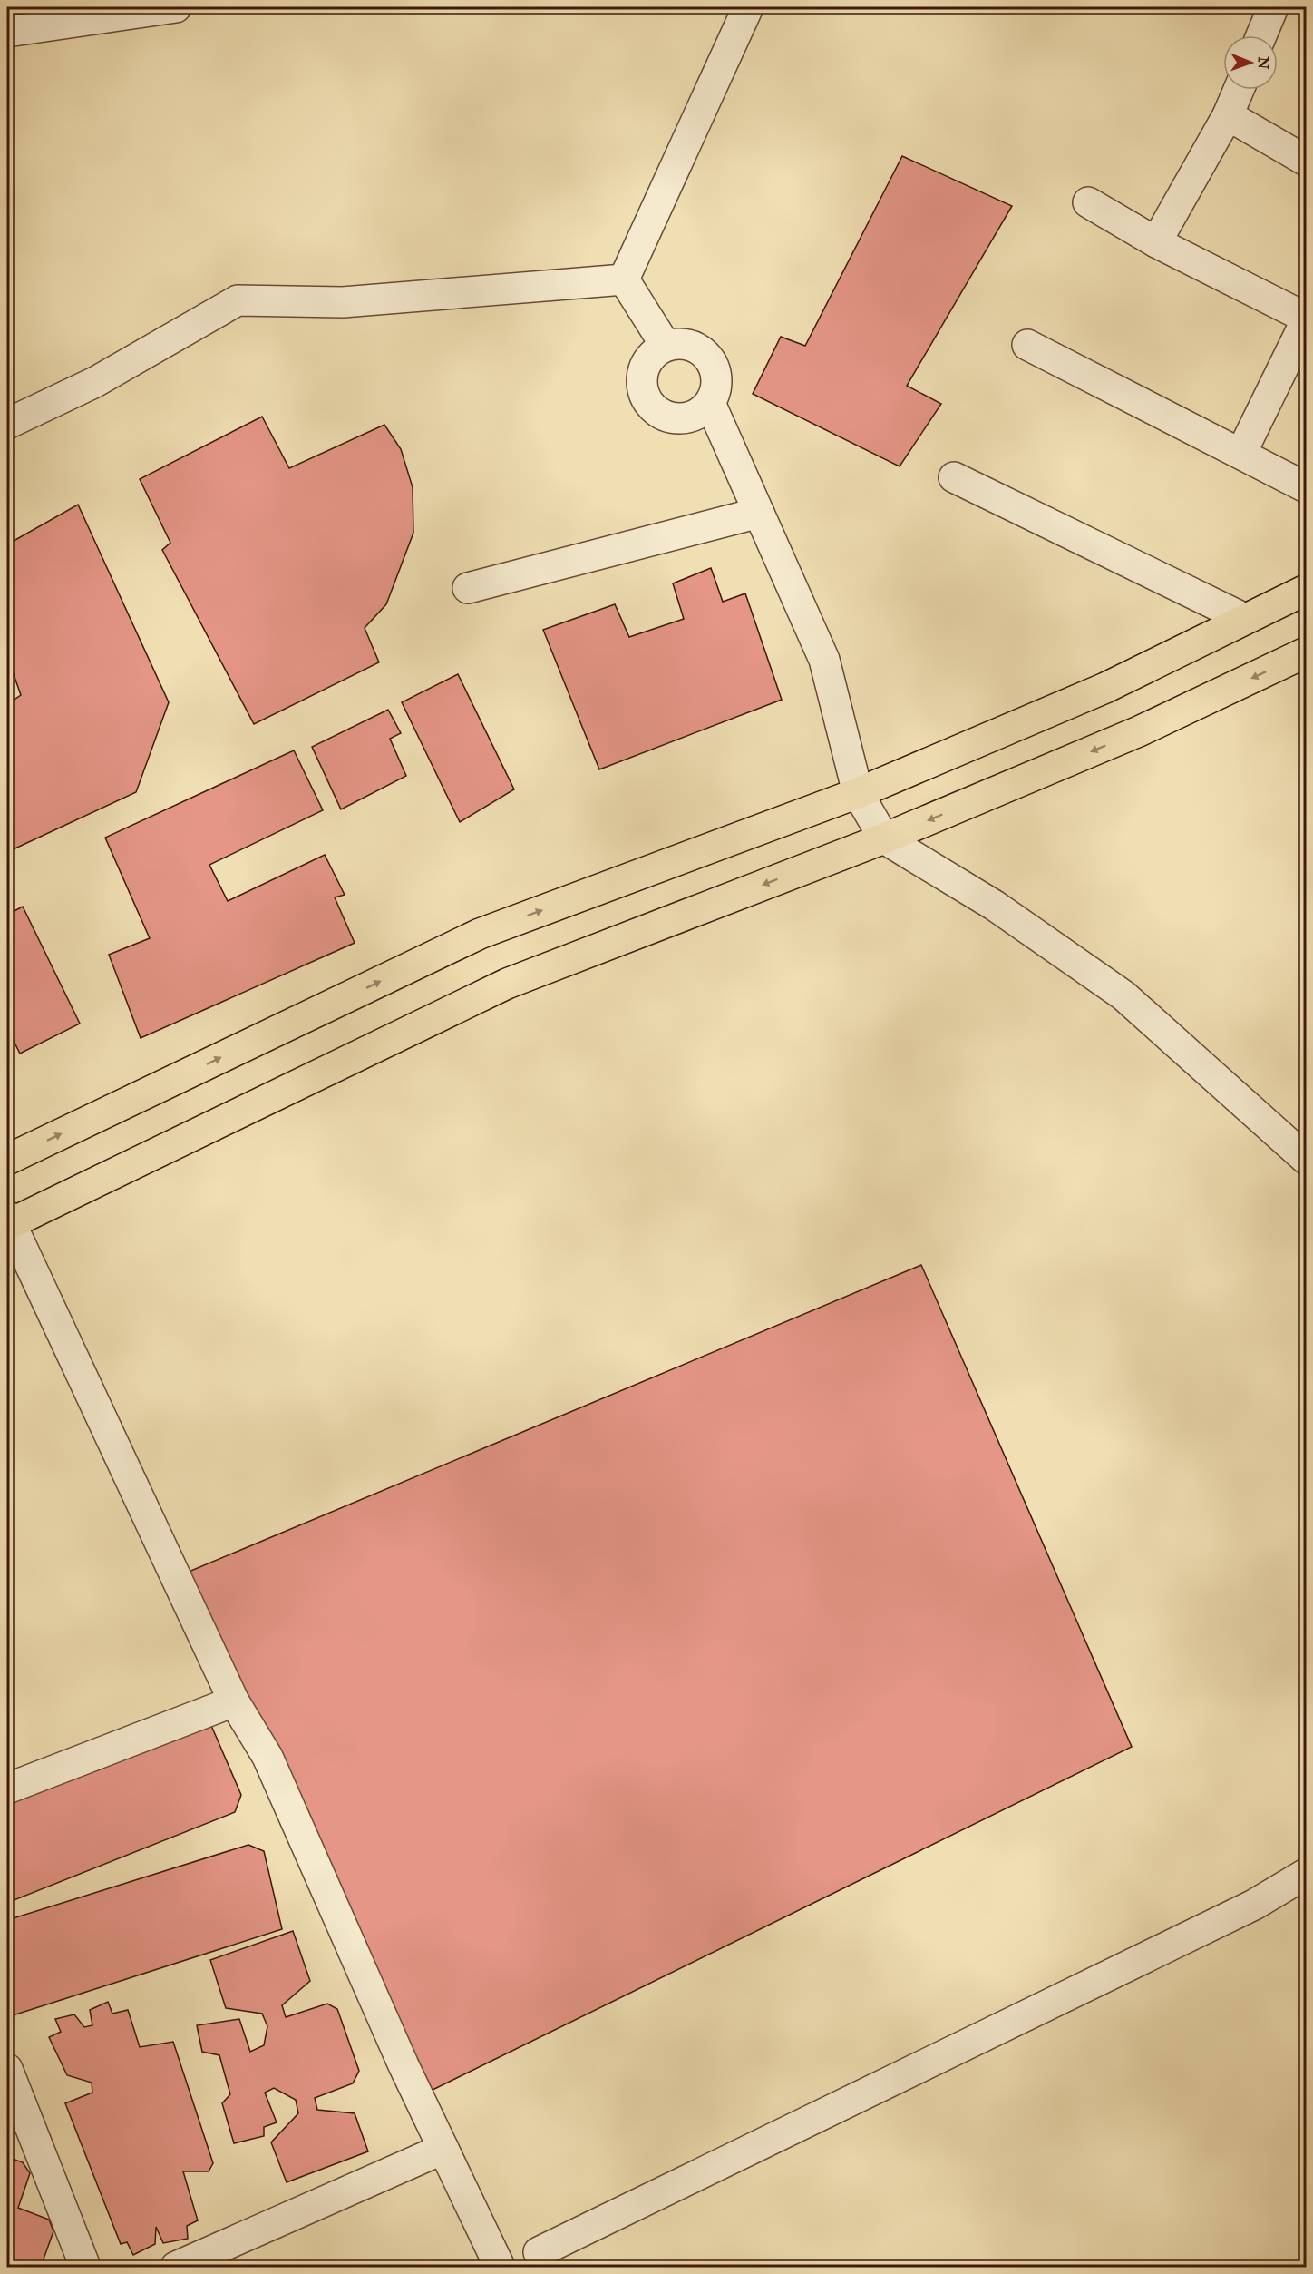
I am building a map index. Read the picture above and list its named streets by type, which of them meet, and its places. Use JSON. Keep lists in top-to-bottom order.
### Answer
{
  "north": "right"
}
